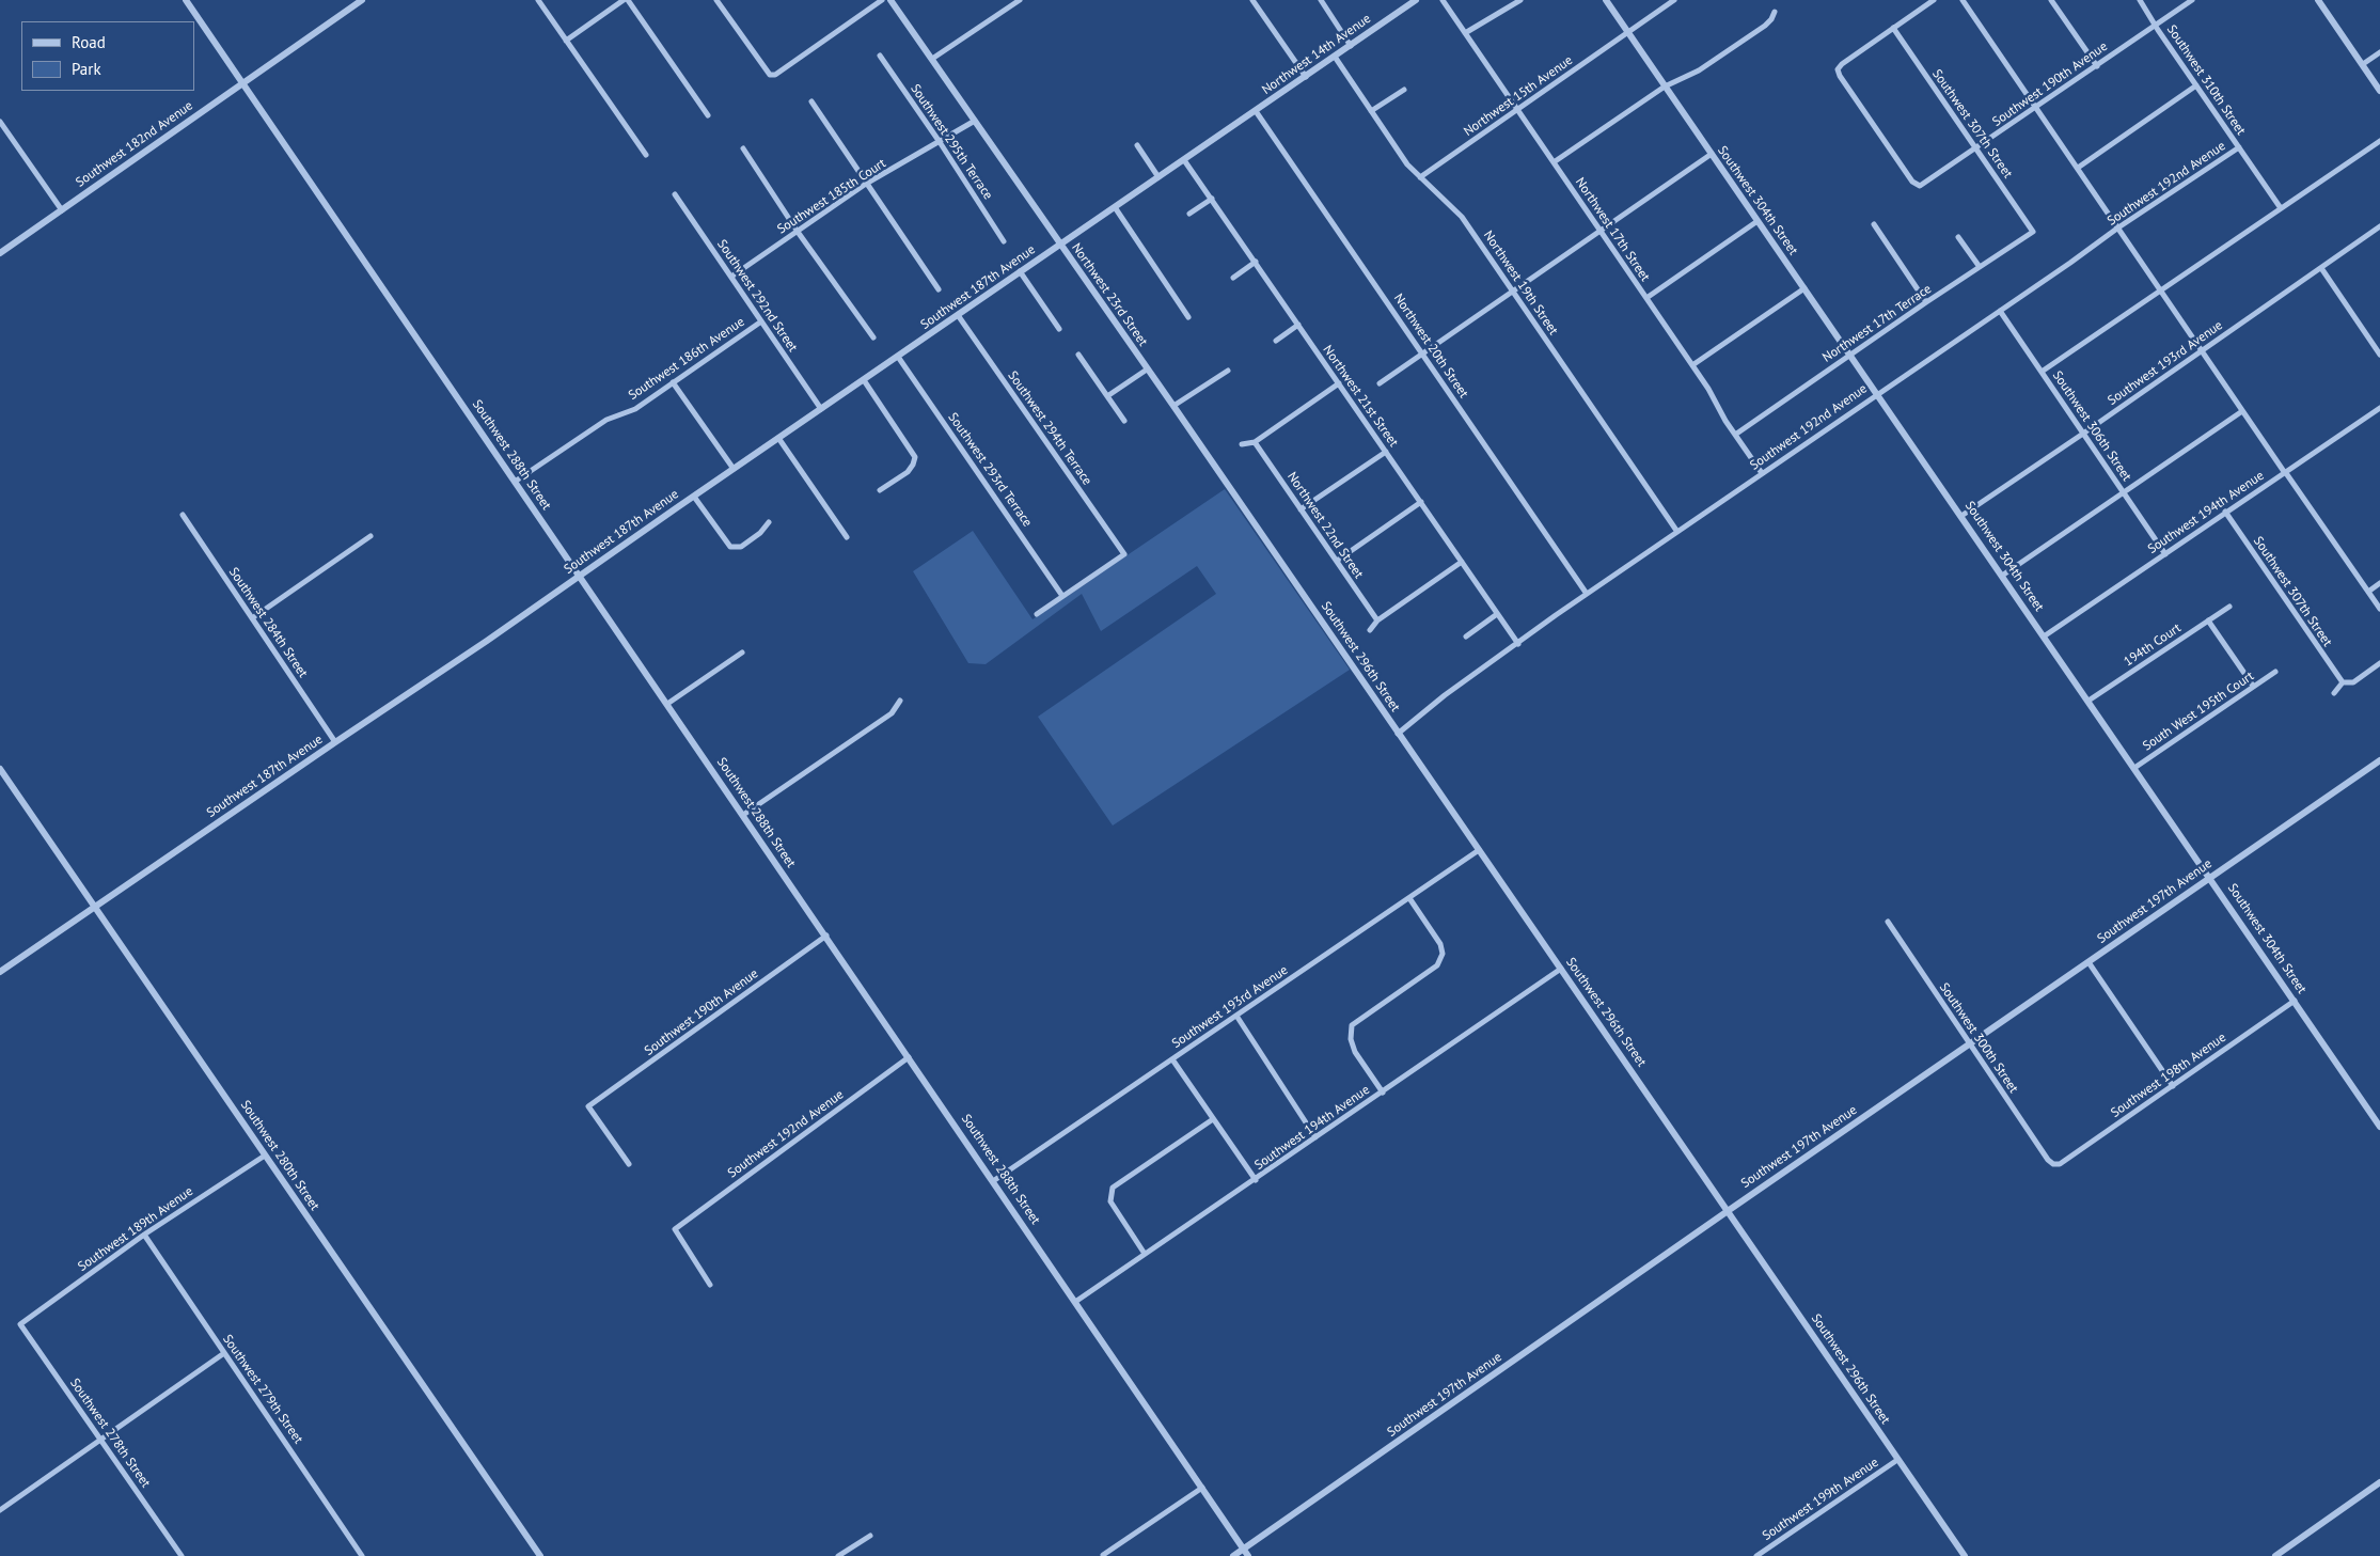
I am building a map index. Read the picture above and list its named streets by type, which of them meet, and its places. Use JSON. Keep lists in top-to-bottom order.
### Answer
{
  "streets": {
    "street": [
      "Northwest 14th Avenue",
      "Southwest 310th Street",
      "Southwest 190th Avenue",
      "Northwest 15th Avenue",
      "Southwest 307th Street",
      "Southwest 295th Terrace",
      "Southwest 182nd Avenue",
      "Southwest 192nd Avenue",
      "Southwest 185th Court",
      "Southwest 304th Street",
      "Northwest 17th Street",
      "Northwest 19th Street",
      "Southwest 187th Avenue",
      "Northwest 23rd Street",
      "Southwest 292nd Street",
      "Northwest 17th Terrace",
      "Northwest 20th Street",
      "Southwest 186th Avenue",
      "Southwest 193rd Avenue",
      "Northwest 21st Street",
      "Southwest 306th Street",
      "Southwest 294th Terrace",
      "Southwest 288th Street",
      "Southwest 293rd Terrace",
      "Southwest 194th Avenue",
      "Northwest 22nd Street",
      "Southwest 284th Street",
      "194th Court",
      "Southwest 296th Street",
      "South West 195th Court",
      "Southwest 197th Avenue",
      "Southwest 300th Street",
      "Southwest 198th Avenue",
      "Southwest 280th Street",
      "Southwest 189th Avenue",
      "Southwest 279th Street",
      "Southwest 278th Street",
      "Southwest 199th Avenue"
    ]
  },
  "crossings": [
    ["Northwest 14th Avenue", "Northwest 19th Street"],
    ["Northwest 14th Avenue", "Southwest 187th Avenue"],
    ["Northwest 14th Avenue", "Northwest 20th Street"],
    ["Southwest 310th Street", "Southwest 190th Avenue"],
    ["Southwest 310th Street", "Southwest 192nd Avenue"],
    ["Southwest 190th Avenue", "Southwest 307th Street"],
    ["Southwest 190th Avenue", "Southwest 288th Street"],
    ["Northwest 15th Avenue", "Southwest 304th Street"],
    ["Northwest 15th Avenue", "Northwest 17th Street"],
    ["Northwest 15th Avenue", "Northwest 19th Street"],
    ["Southwest 307th Street", "Northwest 17th Terrace"],
    ["Southwest 307th Street", "Southwest 194th Avenue"],
    ["Southwest 295th Terrace", "Southwest 185th Court"],
    ["Southwest 182nd Avenue", "Southwest 288th Street"],
    ["Southwest 192nd Avenue", "Southwest 304th Street"],
    ["Southwest 192nd Avenue", "Northwest 17th Street"],
    ["Southwest 192nd Avenue", "Northwest 19th Street"],
    ["Southwest 192nd Avenue", "Northwest 20th Street"],
    ["Southwest 192nd Avenue", "Northwest 21st Street"],
    ["Southwest 192nd Avenue", "Southwest 306th Street"],
    ["Southwest 192nd Avenue", "Southwest 288th Street"],
    ["Southwest 192nd Avenue", "Southwest 296th Street"],
    ["Southwest 185th Court", "Northwest 23rd Street"],
    ["Southwest 185th Court", "Southwest 292nd Street"],
    ["Southwest 304th Street", "Northwest 17th Terrace"],
    ["Southwest 304th Street", "Southwest 193rd Avenue"],
    ["Southwest 304th Street", "Southwest 194th Avenue"],
    ["Southwest 304th Street", "194th Court"],
    ["Southwest 304th Street", "South West 195th Court"],
    ["Southwest 304th Street", "Southwest 197th Avenue"],
    ["Southwest 304th Street", "Southwest 198th Avenue"],
    ["Northwest 17th Street", "Northwest 17th Terrace"],
    ["Southwest 187th Avenue", "Northwest 23rd Street"],
    ["Southwest 187th Avenue", "Southwest 292nd Street"],
    ["Southwest 187th Avenue", "Northwest 20th Street"],
    ["Southwest 187th Avenue", "Northwest 21st Street"],
    ["Southwest 187th Avenue", "Southwest 294th Terrace"],
    ["Southwest 187th Avenue", "Southwest 288th Street"],
    ["Southwest 187th Avenue", "Southwest 293rd Terrace"],
    ["Southwest 187th Avenue", "Southwest 284th Street"],
    ["Southwest 187th Avenue", "Southwest 280th Street"],
    ["Northwest 23rd Street", "Southwest 296th Street"],
    ["Southwest 292nd Street", "Southwest 186th Avenue"],
    ["Southwest 186th Avenue", "Southwest 288th Street"],
    ["Southwest 193rd Avenue", "Southwest 306th Street"],
    ["Southwest 193rd Avenue", "Southwest 288th Street"],
    ["Southwest 193rd Avenue", "Southwest 296th Street"],
    ["Southwest 306th Street", "Southwest 194th Avenue"],
    ["Southwest 294th Terrace", "Southwest 293rd Terrace"],
    ["Southwest 288th Street", "Southwest 194th Avenue"],
    ["Southwest 288th Street", "Southwest 197th Avenue"],
    ["Southwest 194th Avenue", "Southwest 296th Street"],
    ["Southwest 296th Street", "Southwest 197th Avenue"],
    ["Southwest 296th Street", "Southwest 199th Avenue"],
    ["Southwest 197th Avenue", "Southwest 300th Street"],
    ["Southwest 300th Street", "Southwest 198th Avenue"],
    ["Southwest 280th Street", "Southwest 189th Avenue"],
    ["Southwest 189th Avenue", "Southwest 279th Street"],
    ["Southwest 189th Avenue", "Southwest 278th Street"]
  ],
  "legend": ["Road", "Park"]
}
